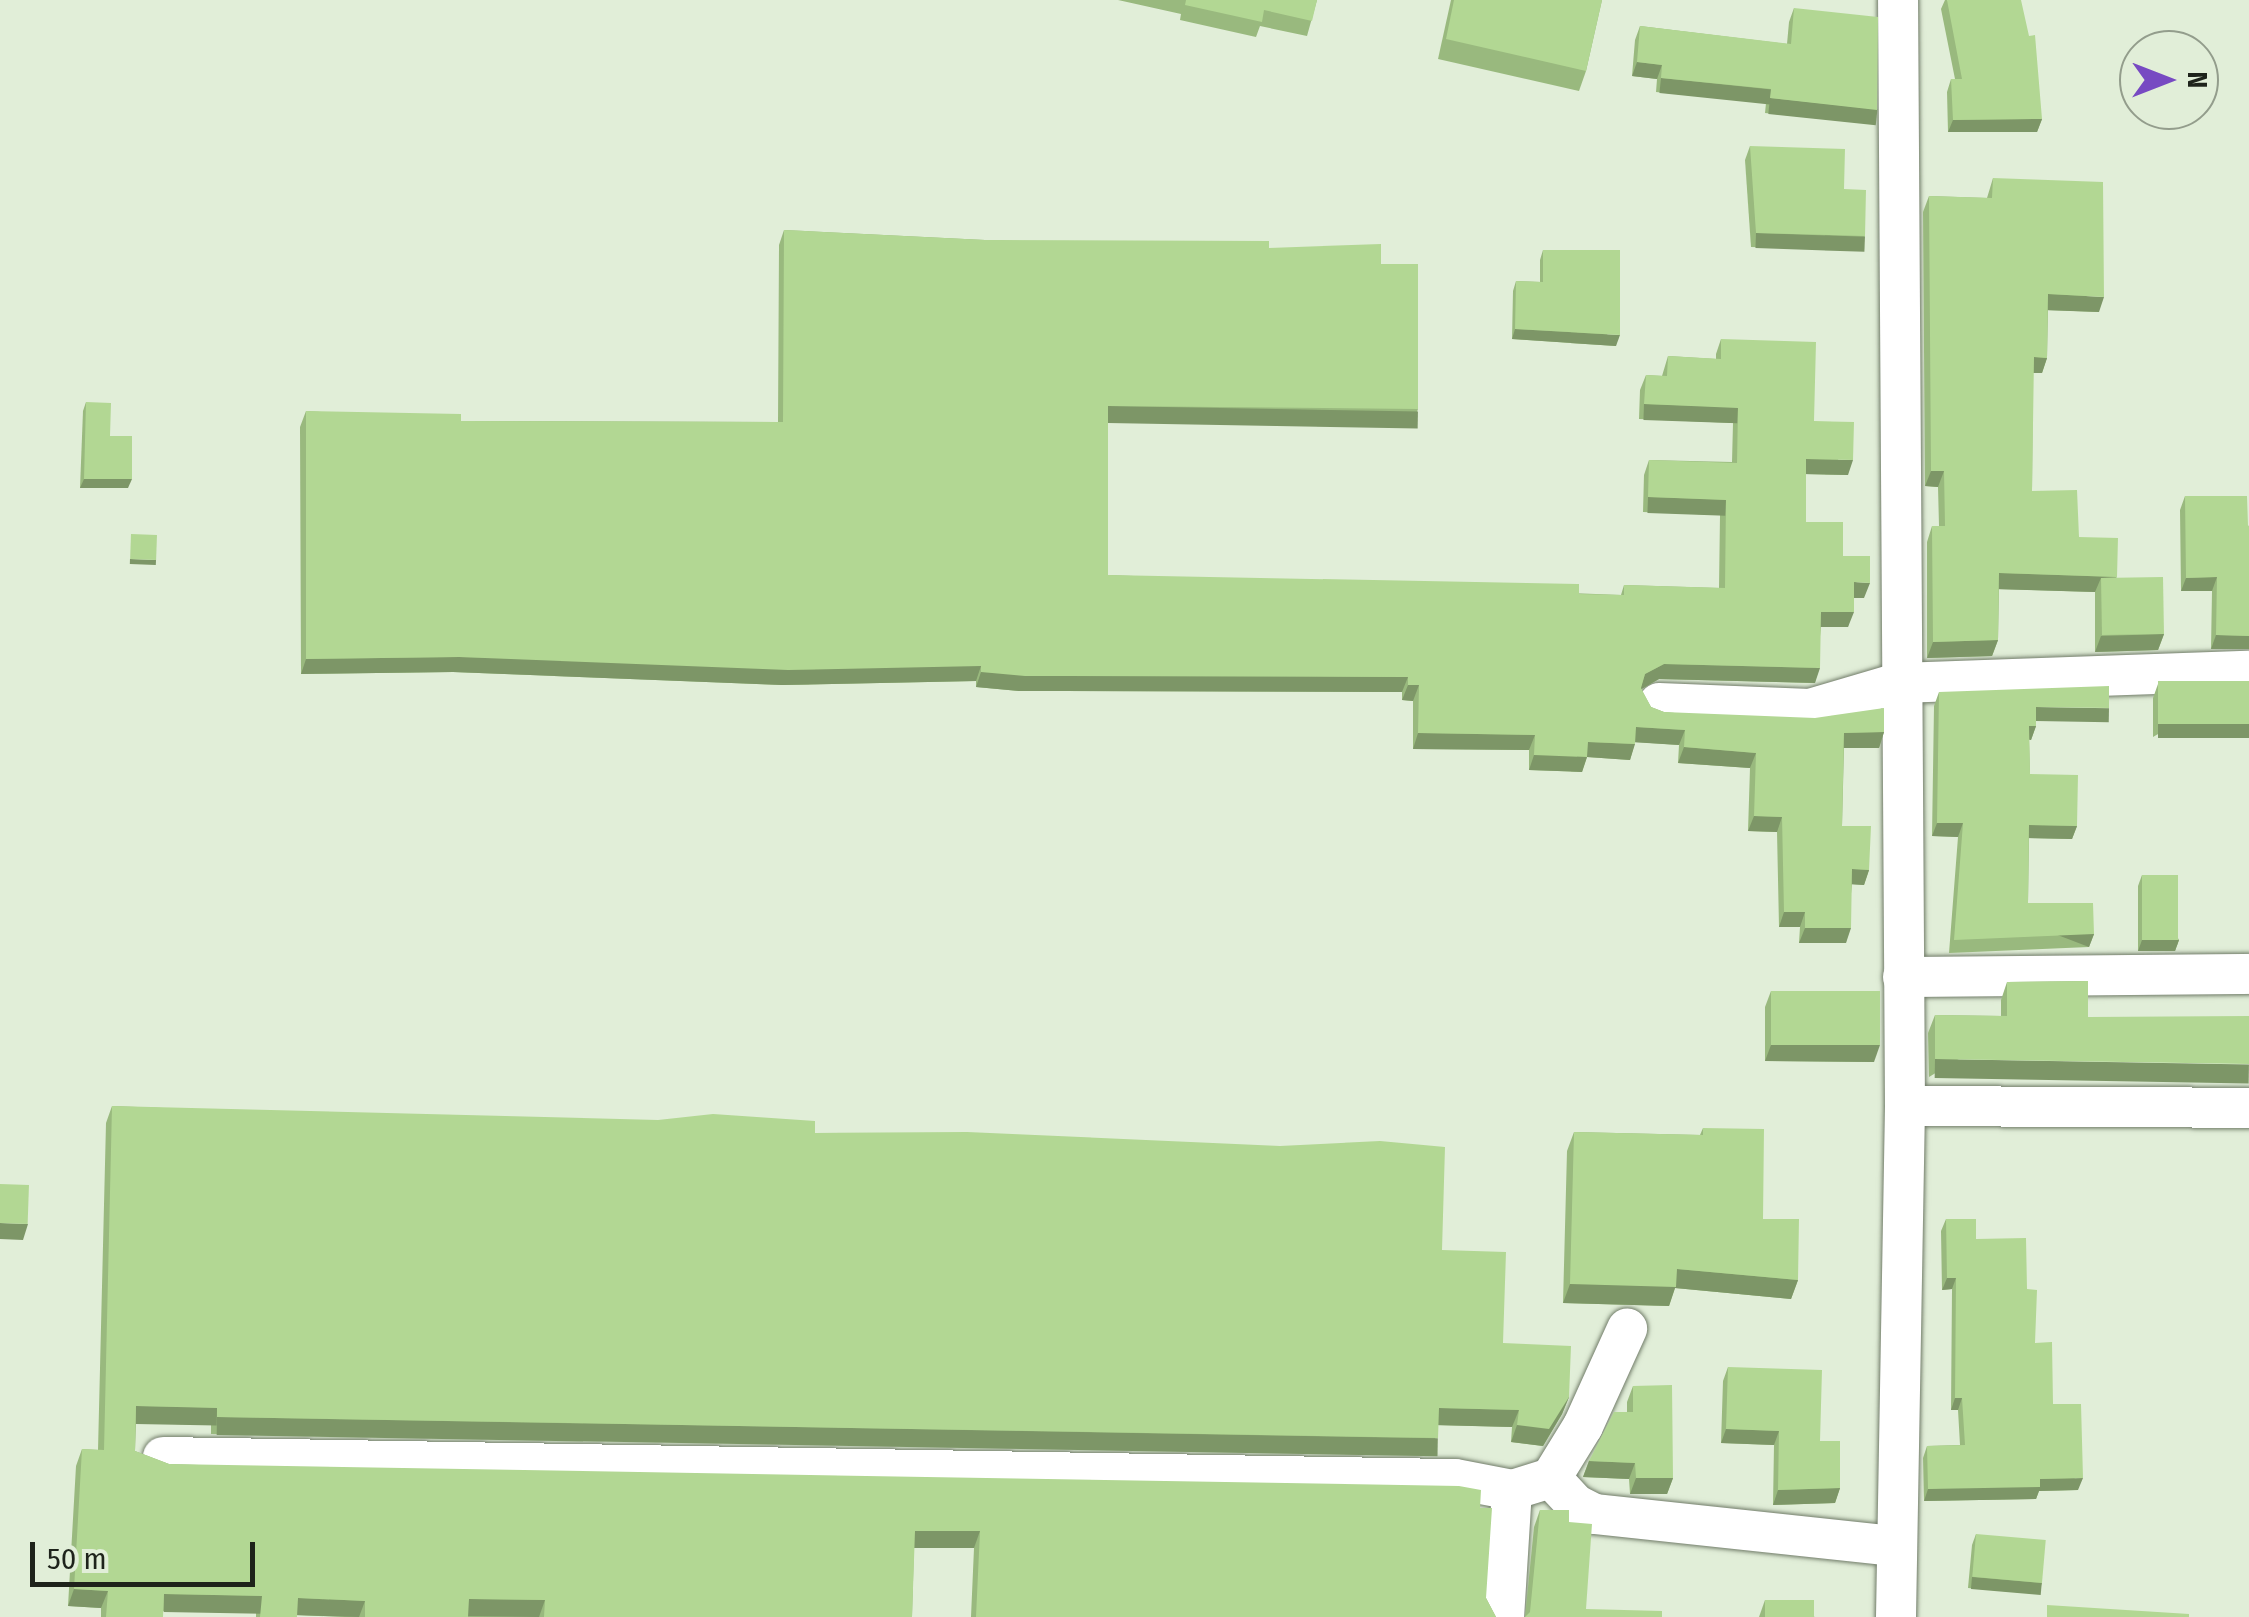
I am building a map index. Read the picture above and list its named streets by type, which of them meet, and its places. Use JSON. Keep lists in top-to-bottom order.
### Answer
{
  "scale_bar": "50 m",
  "north": "right"
}
